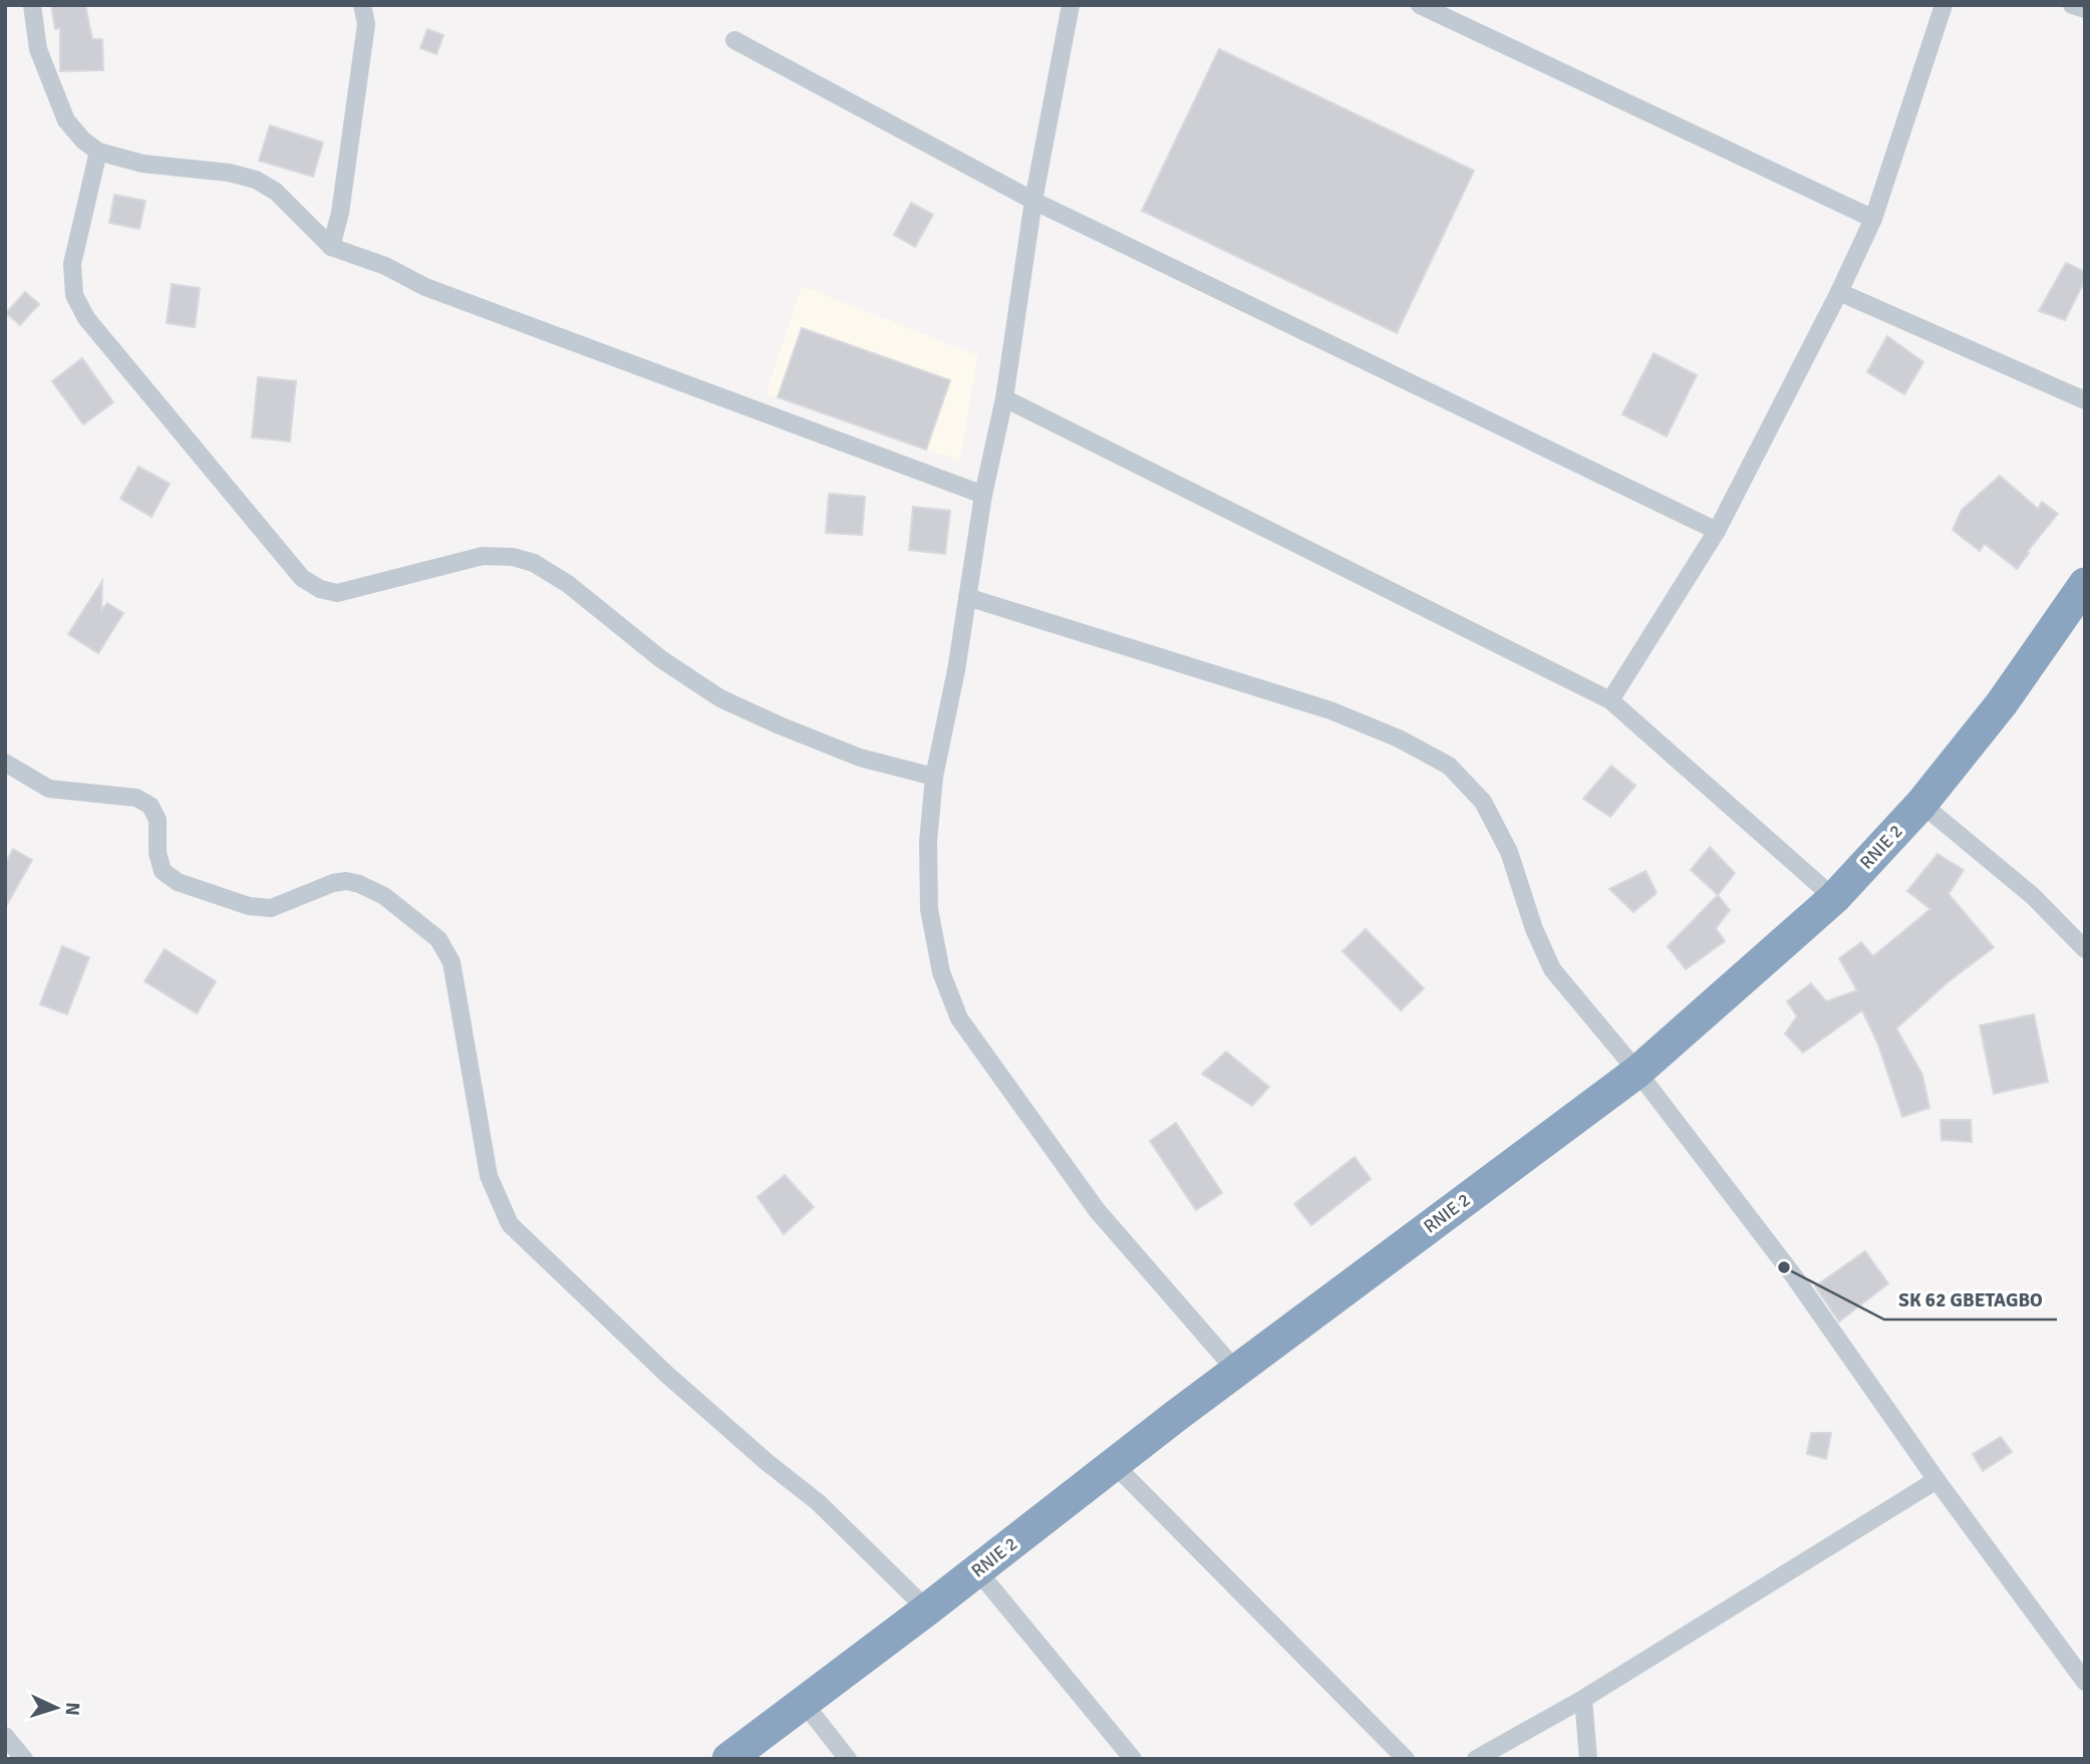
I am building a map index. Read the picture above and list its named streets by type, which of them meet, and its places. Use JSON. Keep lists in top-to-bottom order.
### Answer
{
  "streets": {
    "highway": ["RNIE 2"]
  },
  "places": ["SK 62 GBETAGBO"],
  "north": "right"
}
